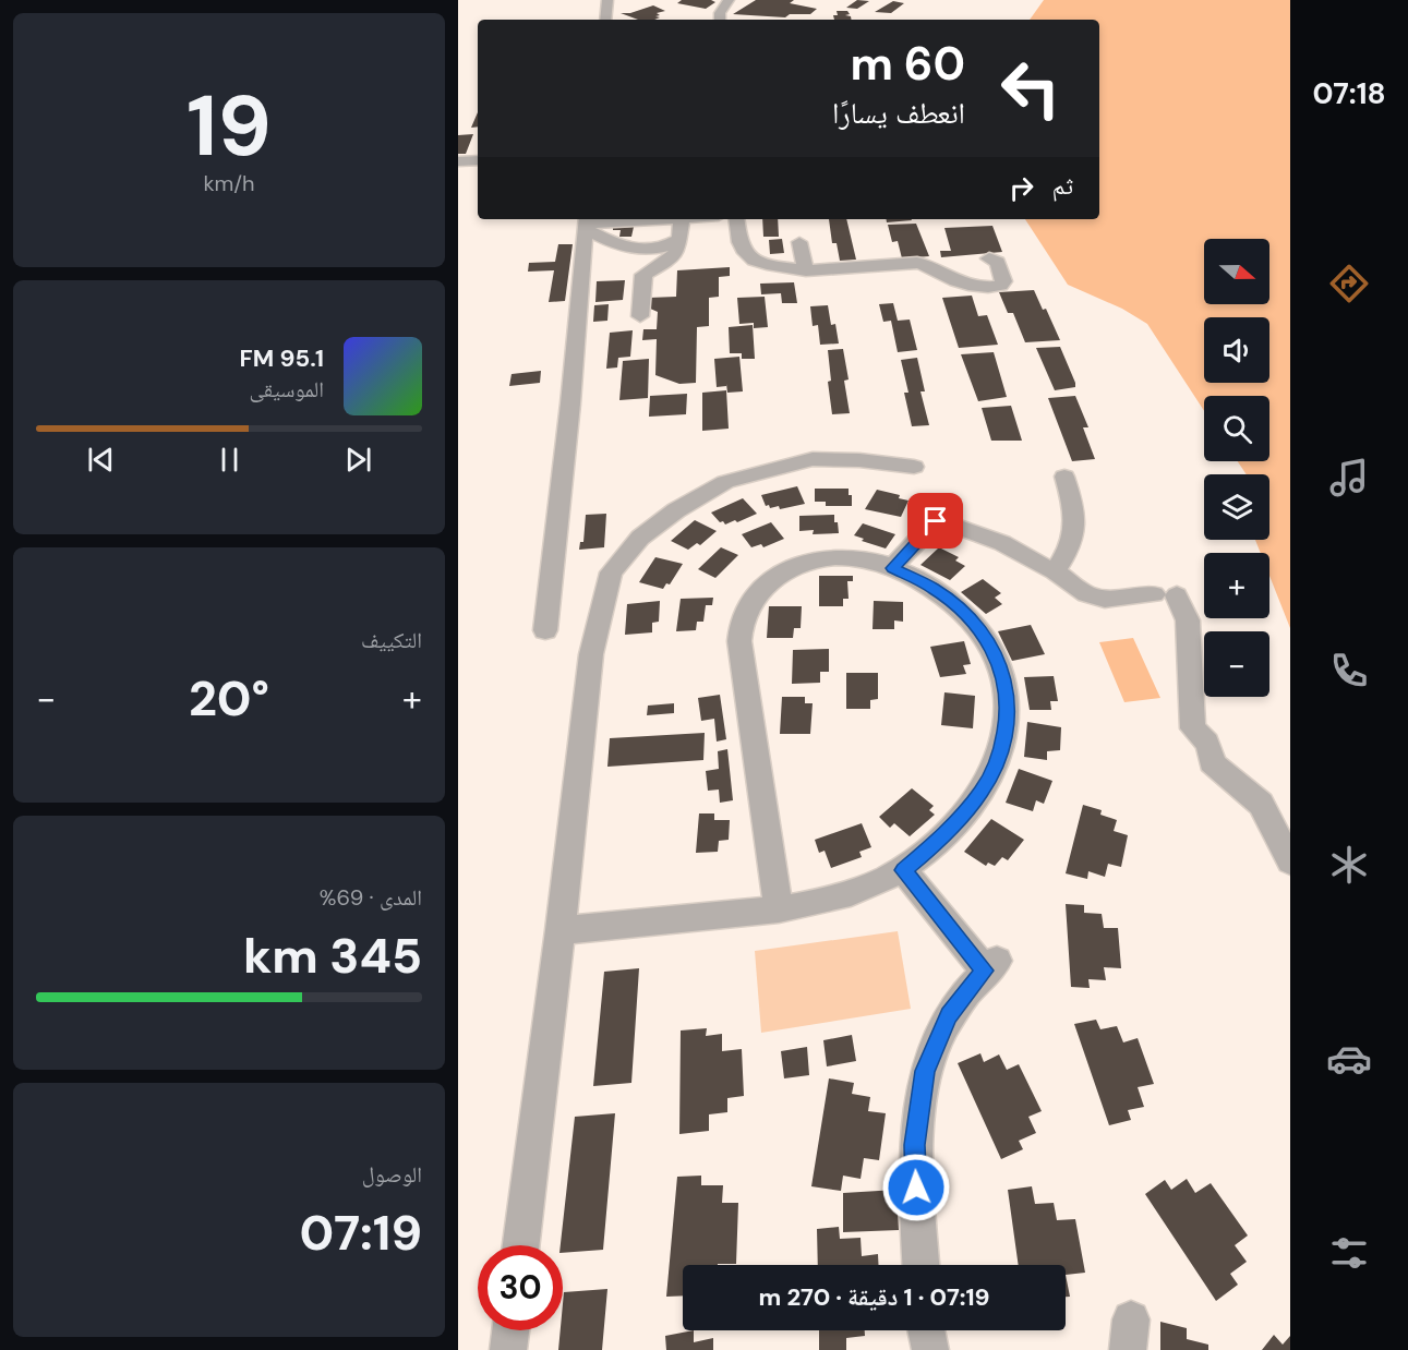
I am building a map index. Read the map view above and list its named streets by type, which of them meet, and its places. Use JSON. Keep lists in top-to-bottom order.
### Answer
{
  "north": "right",
  "page": {
    "tabs": "07:18",
    "tile": [
      ["19", "km/h"],
      "التكييف",
      ["المدى · 69%", "345 km"],
      ["الوصول", "07:19"]
    ],
    "turn": ["60 m", "انعطف يسارًا"],
    "then": "ثم",
    "map_buttons": ["+", "−"],
    "song": ["95.1 FM", "الموسيقى"],
    "heat": ["−", "20°", "+"],
    "limit": "30",
    "trip": "07:19 · 1 دقيقة · 270 m"
  }
}
